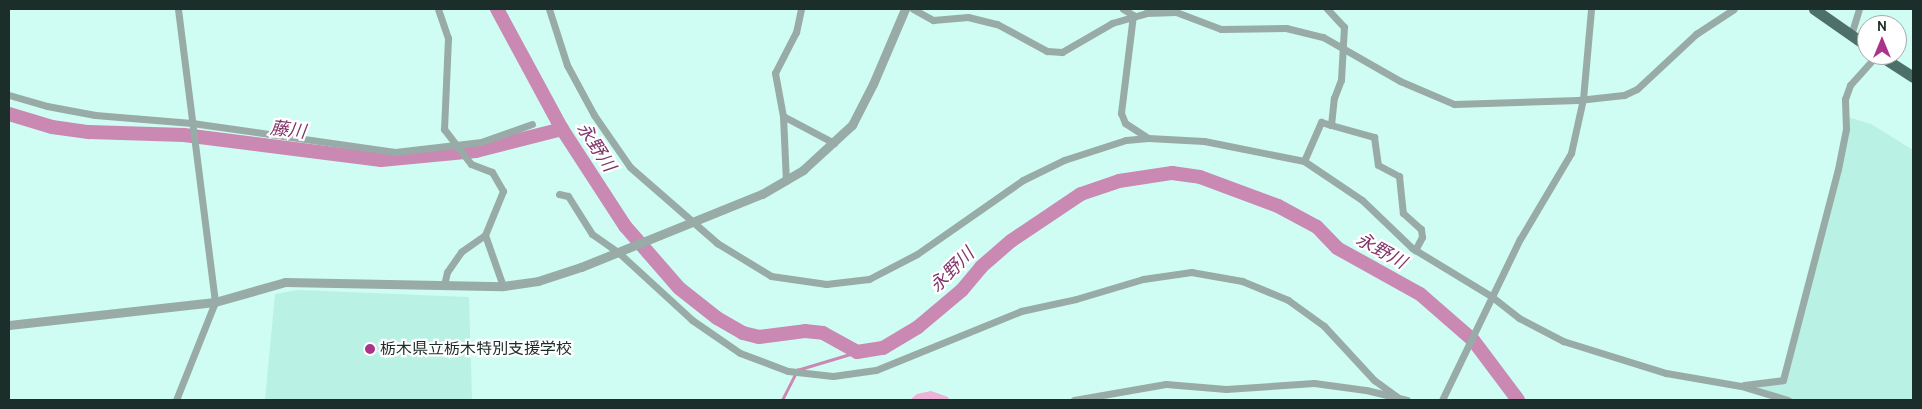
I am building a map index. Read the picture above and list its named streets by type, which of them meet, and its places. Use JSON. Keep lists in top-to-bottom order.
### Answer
{
  "water": ["藤川", "永野川"],
  "places": ["栃木県立栃木特別支援学校"],
  "north": "top"
}
